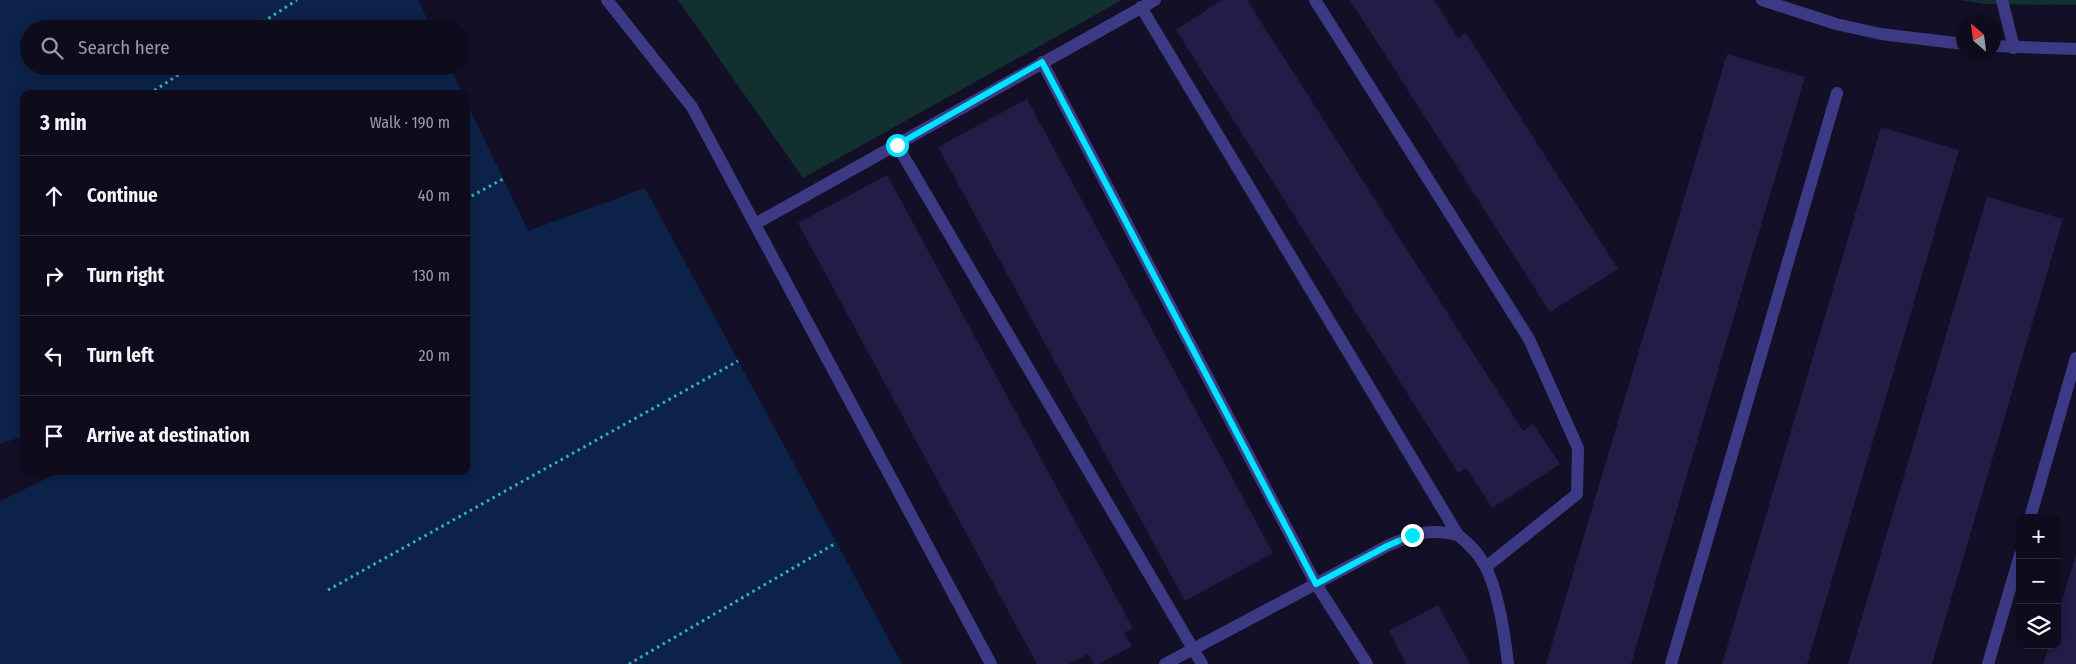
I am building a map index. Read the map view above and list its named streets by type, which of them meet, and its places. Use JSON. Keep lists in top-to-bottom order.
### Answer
{
  "north": "top left",
  "page": {
    "search": "Search here",
    "heading": ["3 min", "Walk · 190 m"],
    "list": [
      ["Continue", "40 m"],
      ["Turn right", "130 m"],
      ["Turn left", "20 m"],
      "Arrive at destination"
    ],
    "map_buttons": ["+", "−"]
  }
}
